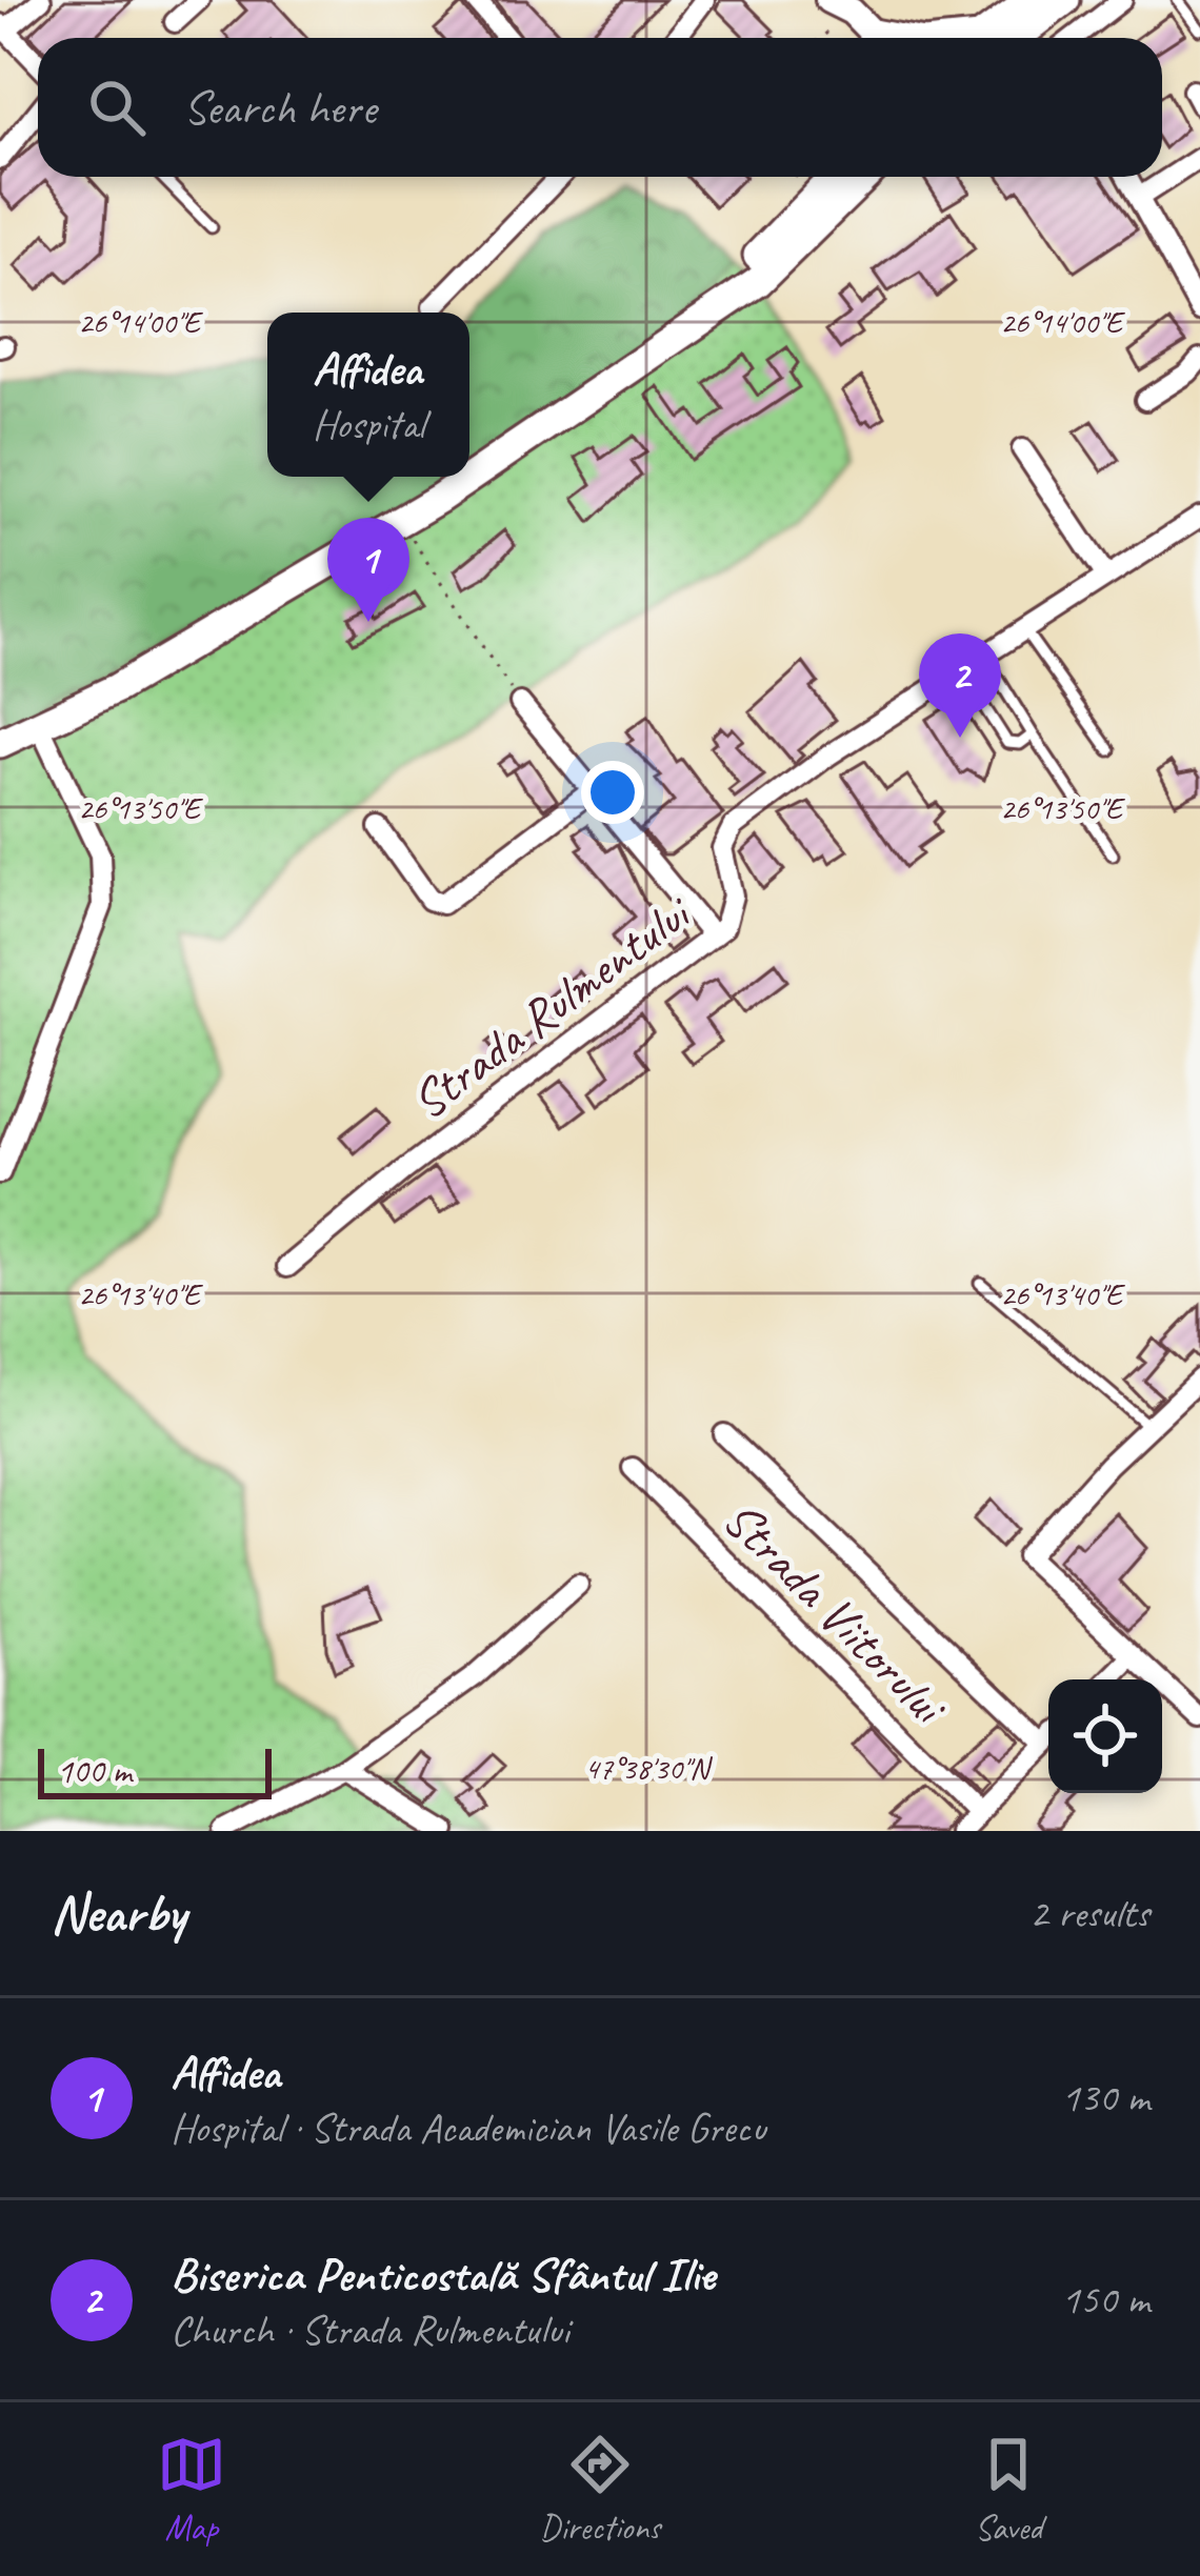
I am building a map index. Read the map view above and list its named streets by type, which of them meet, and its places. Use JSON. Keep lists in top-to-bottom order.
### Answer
{
  "streets": {
    "street": ["Strada Rulmentului", "Strada Viitorului"]
  },
  "scale_bar": "100 m",
  "page": {
    "search": "Search here",
    "popup": ["Affidea", "Hospital"],
    "pins": ["1", "2"],
    "scale": "100 m",
    "heading": ["Nearby", "2 results"],
    "list": [
      {
        "mark": "1",
        "name": "Affidea",
        "note": "Hospital · Strada Academician Vasile Grecu",
        "value": "130 m"
      },
      {
        "mark": "2",
        "name": "Biserica Penticostală Sfântul Ilie",
        "note": "Church · Strada Rulmentului",
        "value": "150 m"
      }
    ],
    "nav": ["Map", "Directions", "Saved"]
  },
  "coordinates": [
    "26°14'00\"E",
    "26°13'50\"E",
    "26°13'40\"E",
    "47°38'30\"N"
  ]
}
